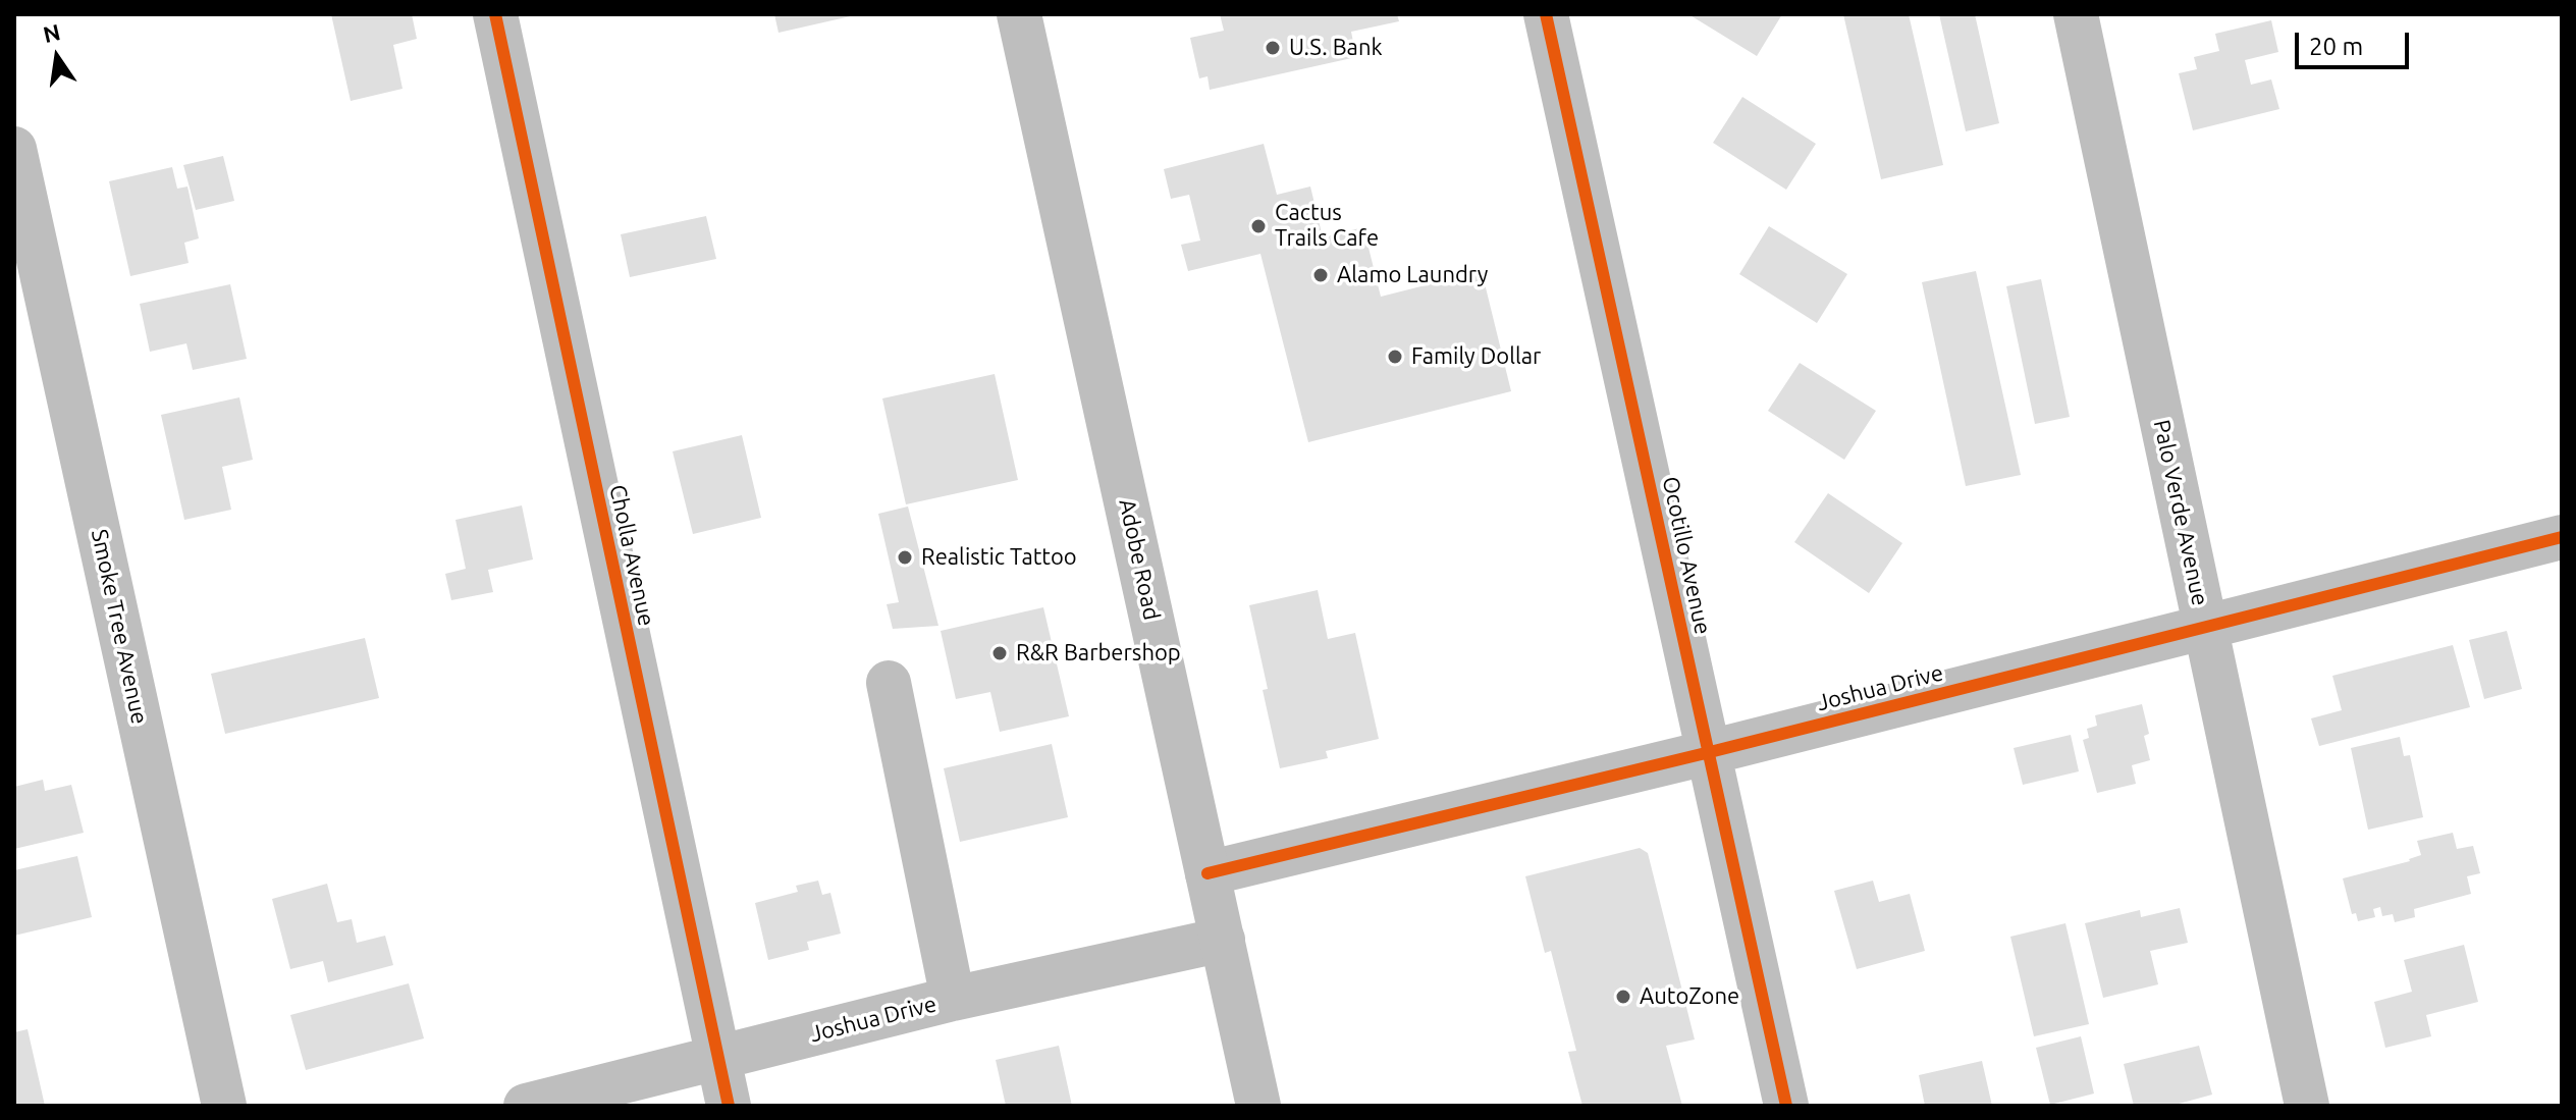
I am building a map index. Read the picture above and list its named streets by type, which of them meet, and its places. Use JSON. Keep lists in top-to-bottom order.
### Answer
{
  "streets": {
    "street": [
      "Palo Verde Avenue",
      "Cholla Avenue",
      "Ocotillo Avenue",
      "Adobe Road",
      "Smoke Tree Avenue",
      "Joshua Drive"
    ]
  },
  "crossings": [
    ["Palo Verde Avenue", "Joshua Drive"],
    ["Cholla Avenue", "Joshua Drive"],
    ["Ocotillo Avenue", "Joshua Drive"],
    ["Adobe Road", "Joshua Drive"]
  ],
  "places": [
    "U.S. Bank",
    "Cactus Trails Cafe",
    "Alamo Laundry",
    "Family Dollar",
    "Realistic Tattoo",
    "R&R Barbershop",
    "AutoZone"
  ],
  "scale_bar": "20 m",
  "north": "top"
}
